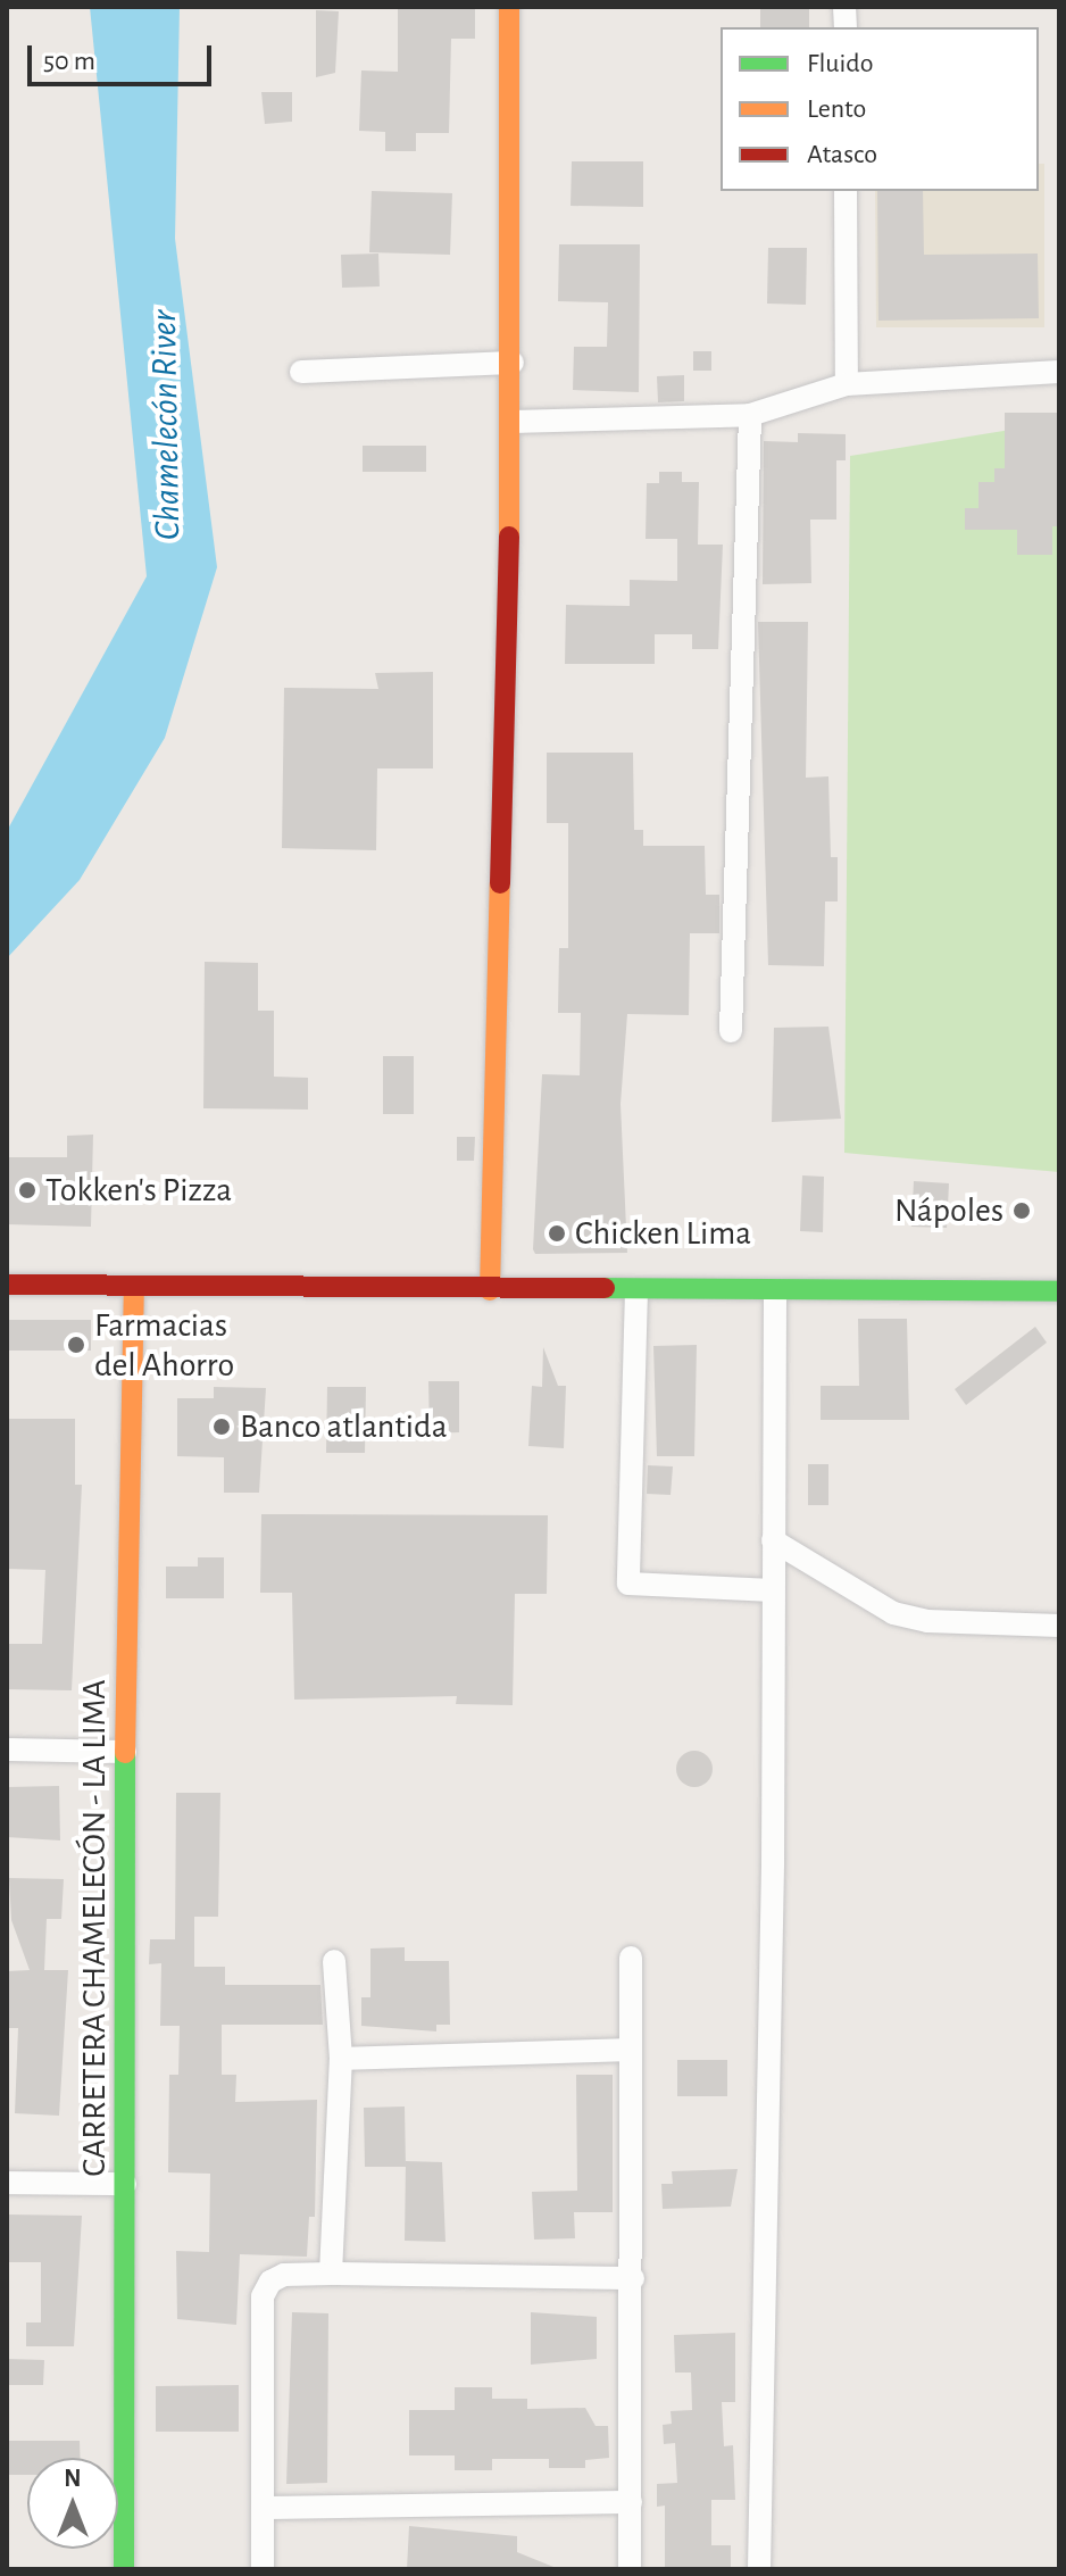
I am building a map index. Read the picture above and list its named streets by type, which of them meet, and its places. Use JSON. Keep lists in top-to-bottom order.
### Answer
{
  "streets": {
    "street": ["CARRETERA CHAMELECÓN - LA LIMA"]
  },
  "water": ["Chamelecón River"],
  "places": [
    "Tokken's Pizza",
    "Nápoles",
    "Chicken Lima",
    "Farmacias del Ahorro",
    "Banco atlantida"
  ],
  "legend": ["Fluido", "Lento", "Atasco"],
  "scale_bar": "50 m",
  "north": "top"
}
